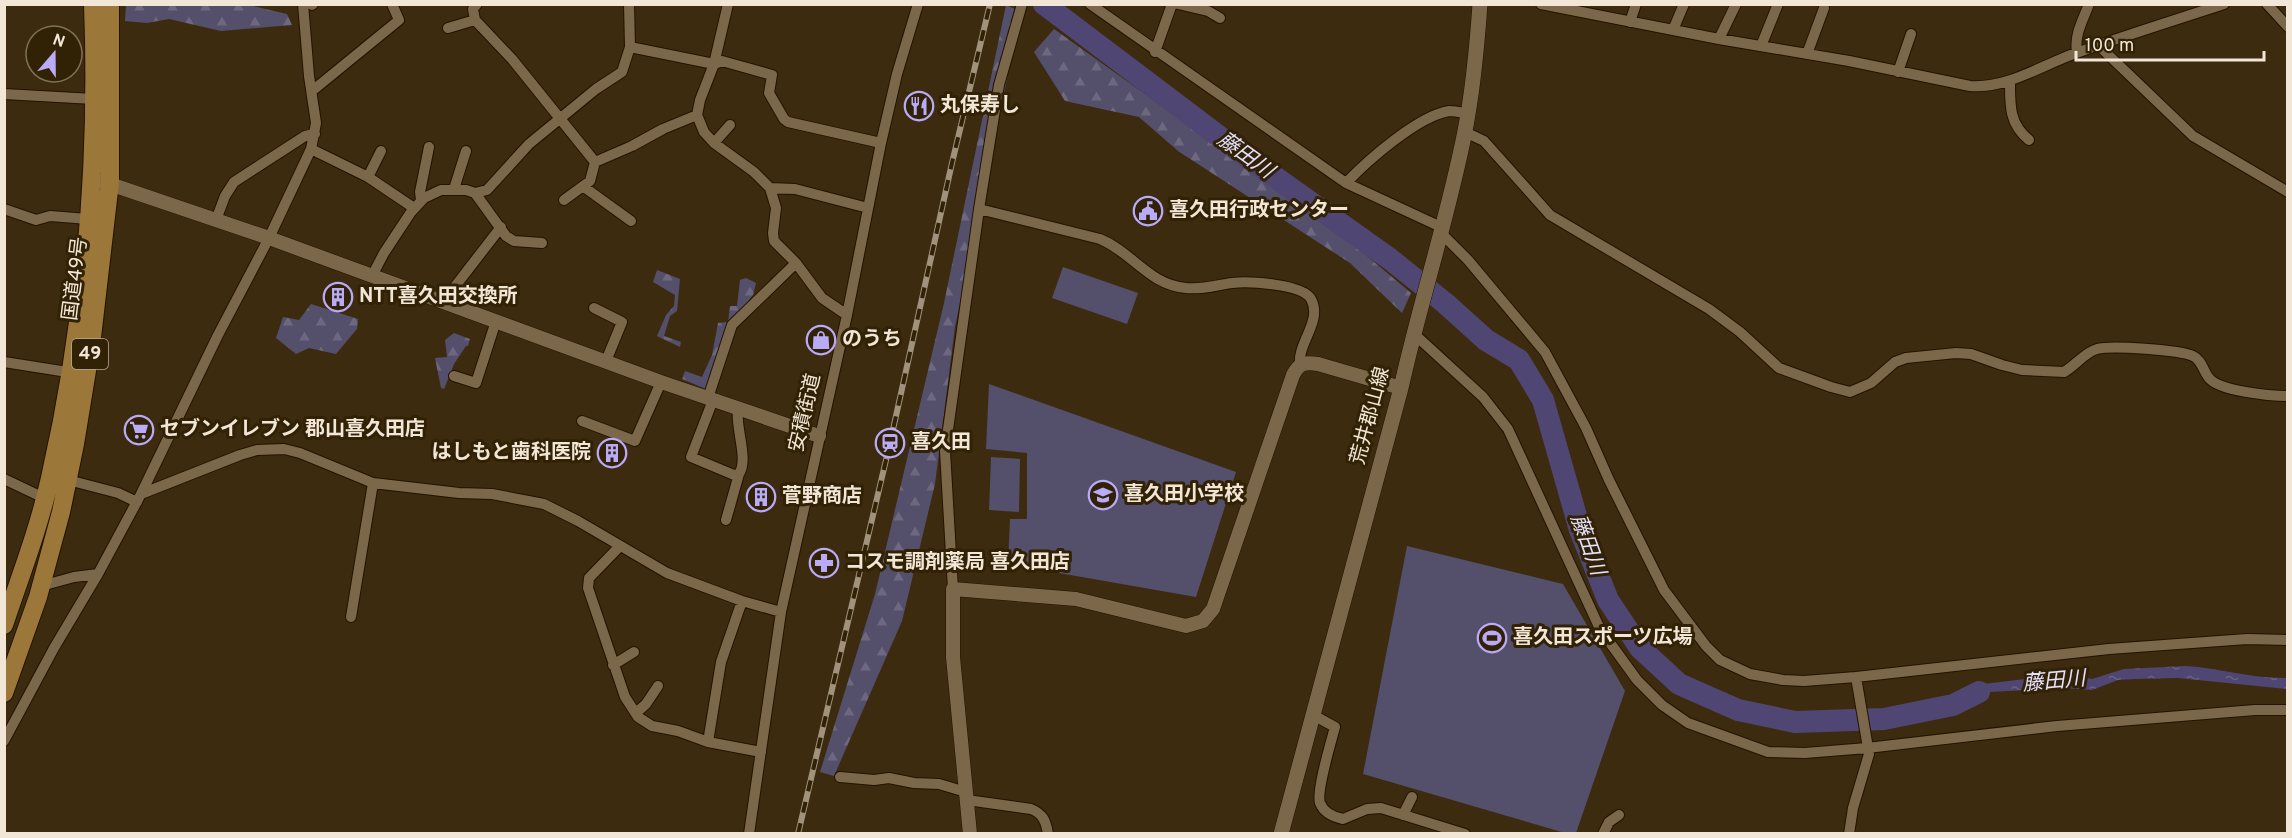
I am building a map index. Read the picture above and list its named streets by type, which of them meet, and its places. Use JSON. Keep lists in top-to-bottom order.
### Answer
{
  "streets": {
    "highway": ["国道49号", "49"],
    "main road": ["荒井郡山線"],
    "street": ["安積街道"]
  },
  "water": ["藤田川"],
  "places": {
    "restaurant": ["丸保寿し"],
    "public building": ["喜久田行政センター"],
    "building": ["NTT喜久田交換所", "はしもと歯科医院", "菅野商店"],
    "shop": ["のうち"],
    "supermarket": ["セブンイレブン 郡山喜久田店"],
    "station": ["喜久田"],
    "school or university": ["喜久田小学校"],
    "pharmacy": ["コスモ調剤薬局 喜久田店"],
    "sports": ["喜久田スポーツ広場"]
  },
  "scale_bar": "100 m",
  "north": "top"
}
